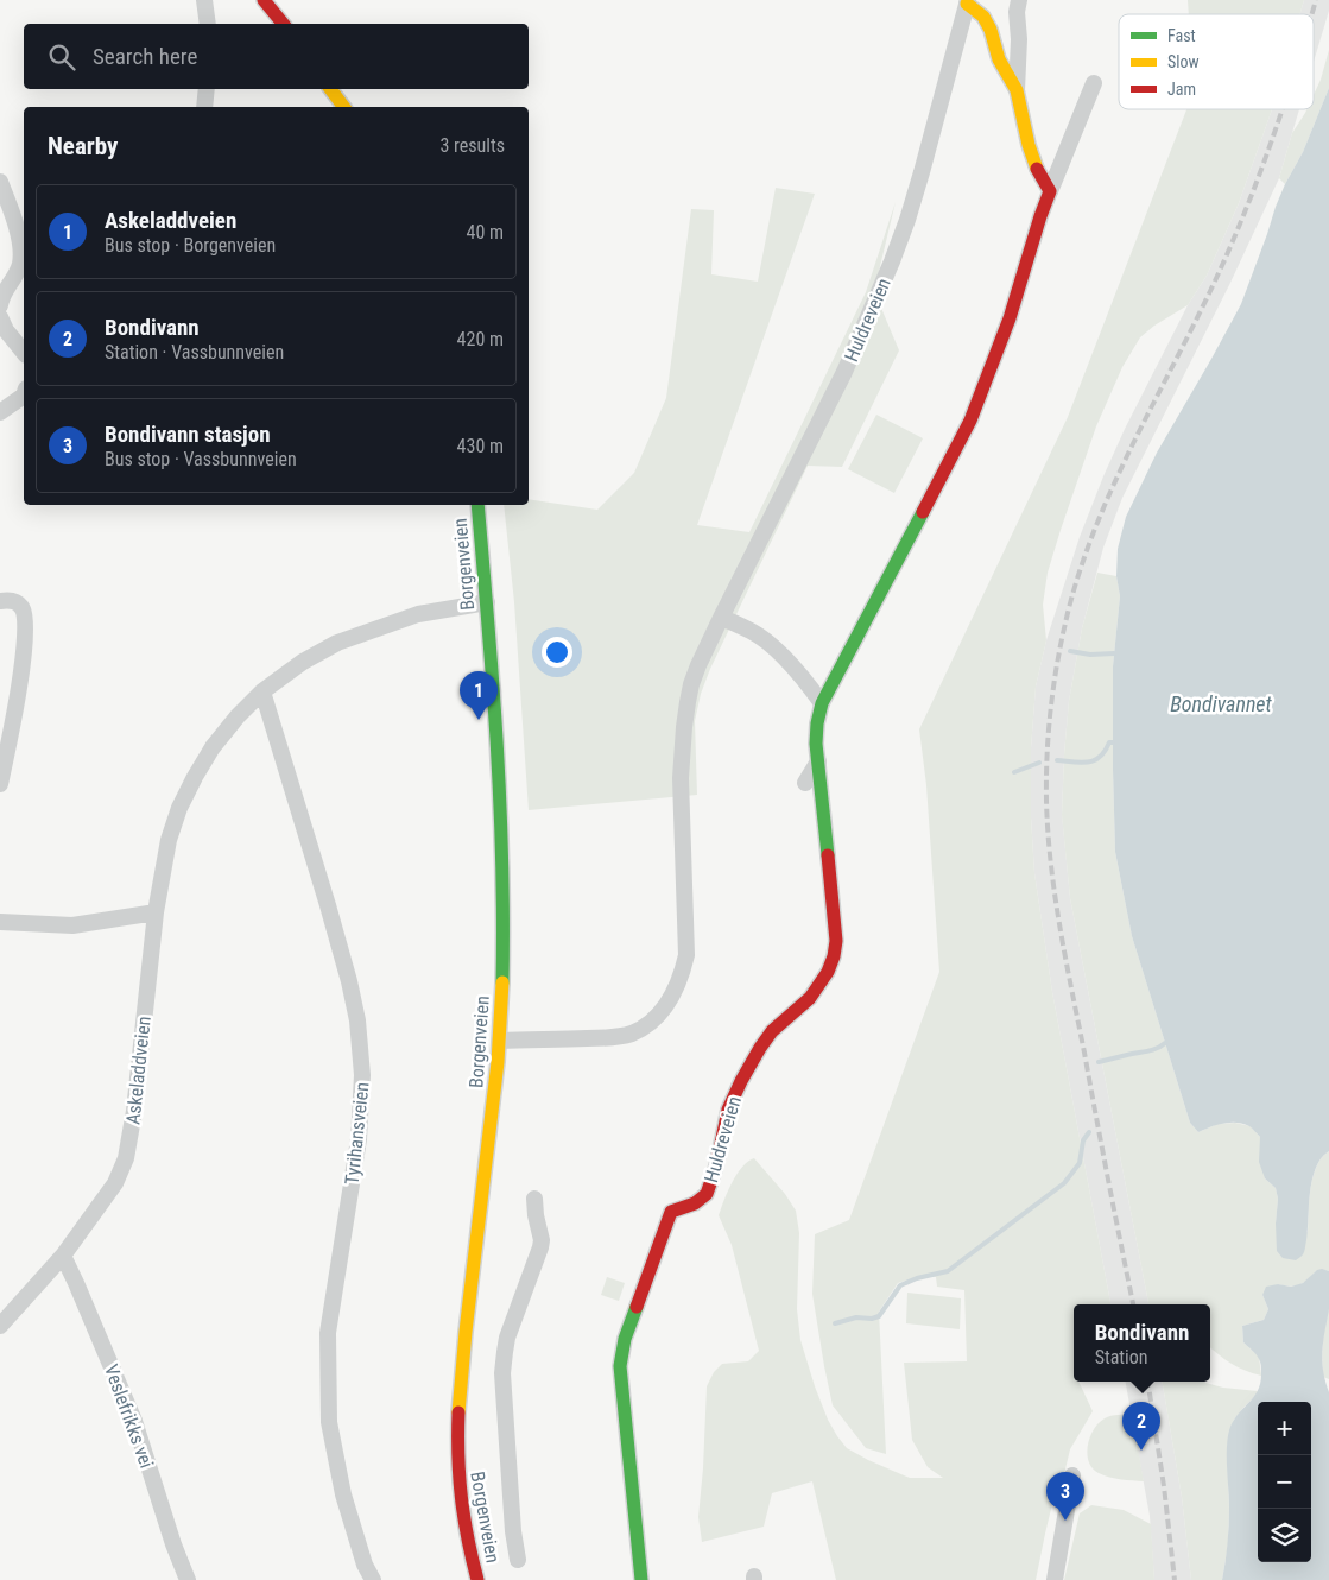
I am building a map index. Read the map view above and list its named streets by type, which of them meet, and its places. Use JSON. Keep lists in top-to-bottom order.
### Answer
{
  "streets": {
    "street": [
      "Huldreveien",
      "Borgenveien",
      "Askeladdveien",
      "Tyrihansveien",
      "Veslefrikks vei"
    ]
  },
  "crossings": [
    ["Huldreveien", "Borgenveien"],
    ["Borgenveien", "Askeladdveien"],
    ["Askeladdveien", "Tyrihansveien"],
    ["Askeladdveien", "Veslefrikks vei"]
  ],
  "water": ["Bondivannet"],
  "legend": ["Fast", "Slow", "Jam"],
  "page": {
    "search": "Search here",
    "heading": ["Nearby", "3 results"],
    "list": [
      {
        "mark": "1",
        "name": "Askeladdveien",
        "note": "Bus stop · Borgenveien",
        "value": "40 m"
      },
      {
        "mark": "2",
        "name": "Bondivann",
        "note": "Station · Vassbunnveien",
        "value": "420 m"
      },
      {
        "mark": "3",
        "name": "Bondivann stasjon",
        "note": "Bus stop · Vassbunnveien",
        "value": "430 m"
      }
    ],
    "pins": ["1", "2", "3"],
    "popup": ["Bondivann", "Station"],
    "map_buttons": ["+", "−"]
  }
}
